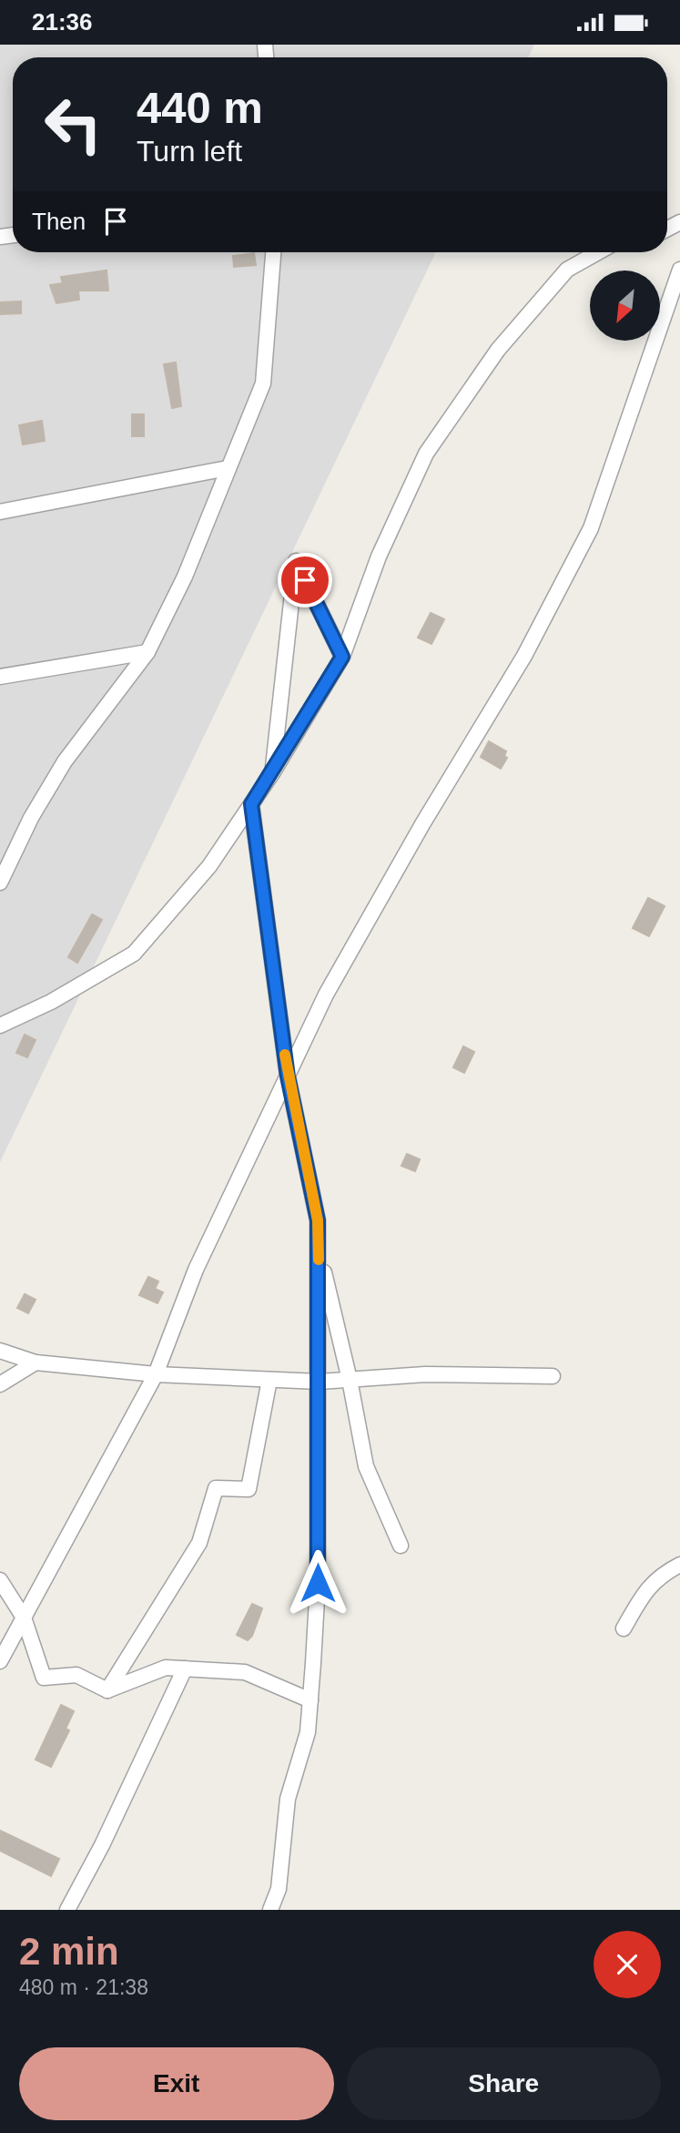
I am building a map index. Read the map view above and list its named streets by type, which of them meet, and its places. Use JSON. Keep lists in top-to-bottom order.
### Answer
{
  "north": "bottom left",
  "page": {
    "status": "21:36",
    "turn": ["440 m", "Turn left"],
    "then": "Then",
    "heading": ["2 min", "480 m · 21:38"],
    "buttons": ["Exit", "Share"]
  }
}
